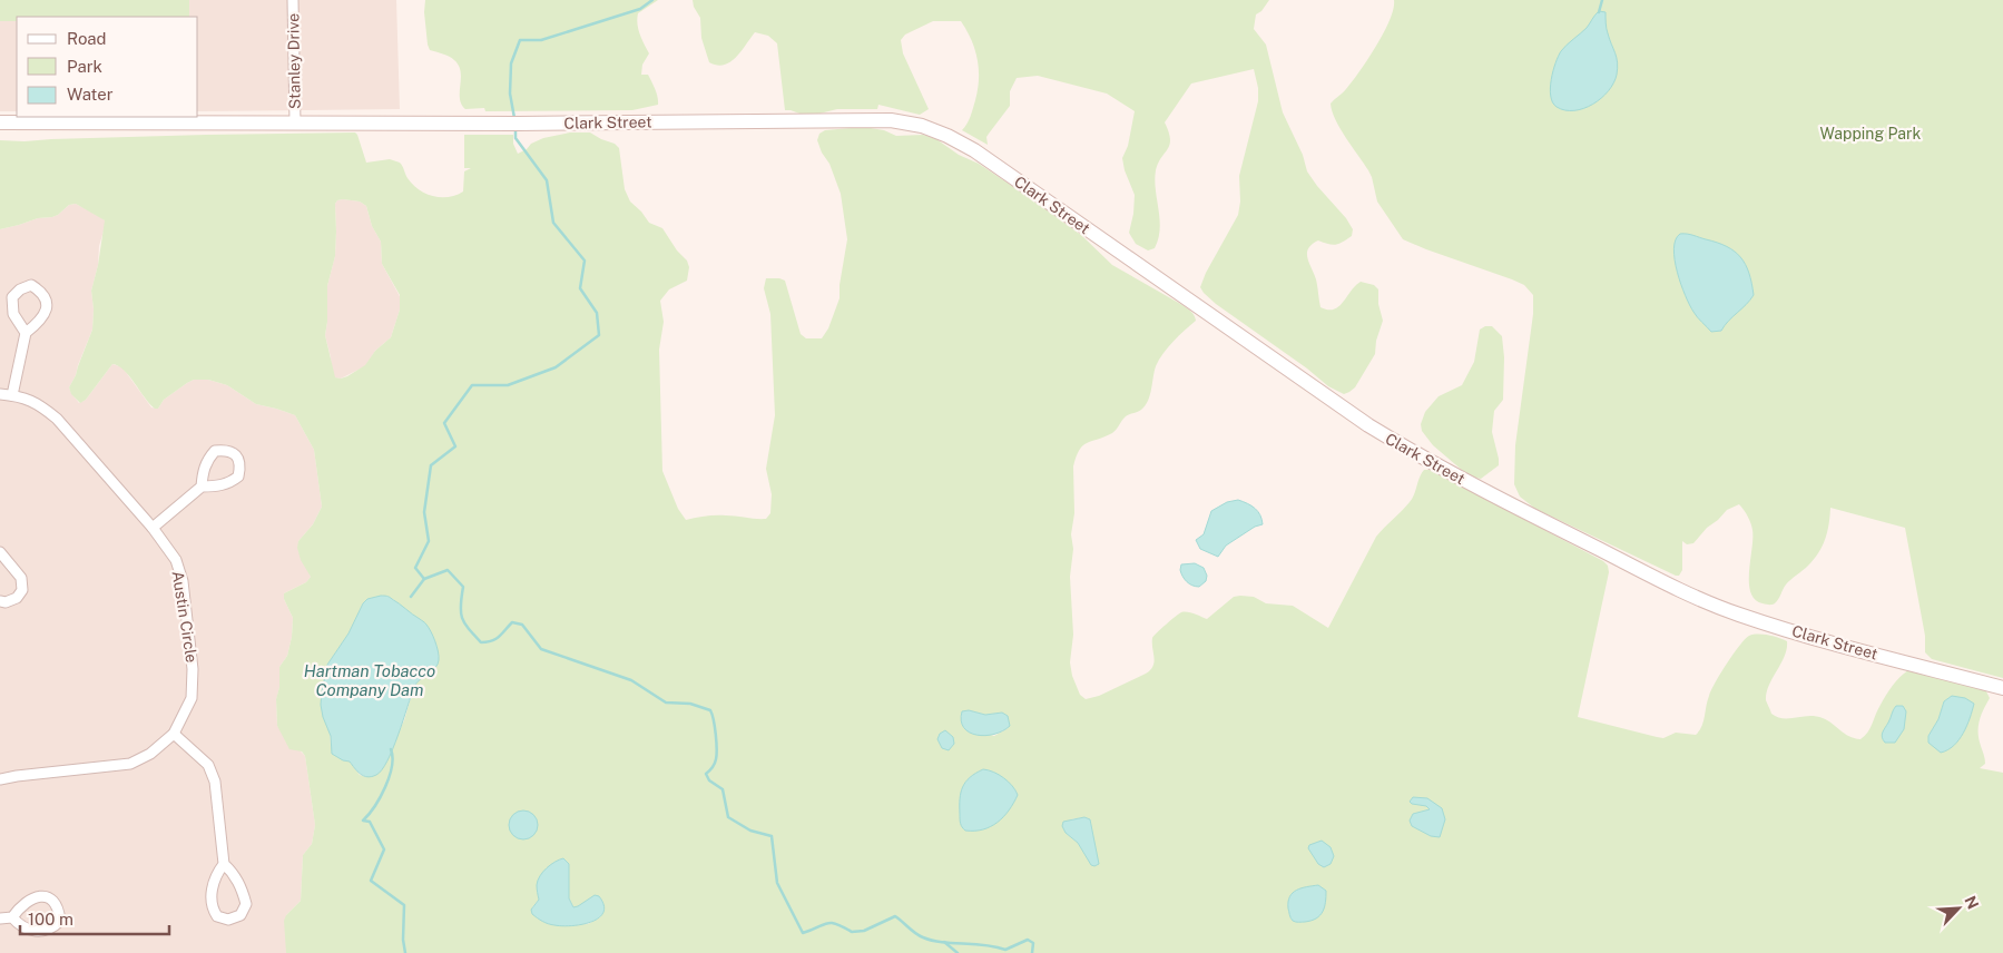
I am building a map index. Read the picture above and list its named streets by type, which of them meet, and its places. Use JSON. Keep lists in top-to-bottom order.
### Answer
{
  "streets": {
    "main road": ["Clark Street"],
    "street": ["Stanley Drive", "Austin Circle"]
  },
  "crossings": [
    ["Stanley Drive", "Clark Street"]
  ],
  "water": ["Hartman Tobacco Company Dam"],
  "parks": ["Wapping Park"],
  "legend": ["Road", "Park", "Water"],
  "scale_bar": "100 m",
  "north": "top right"
}
